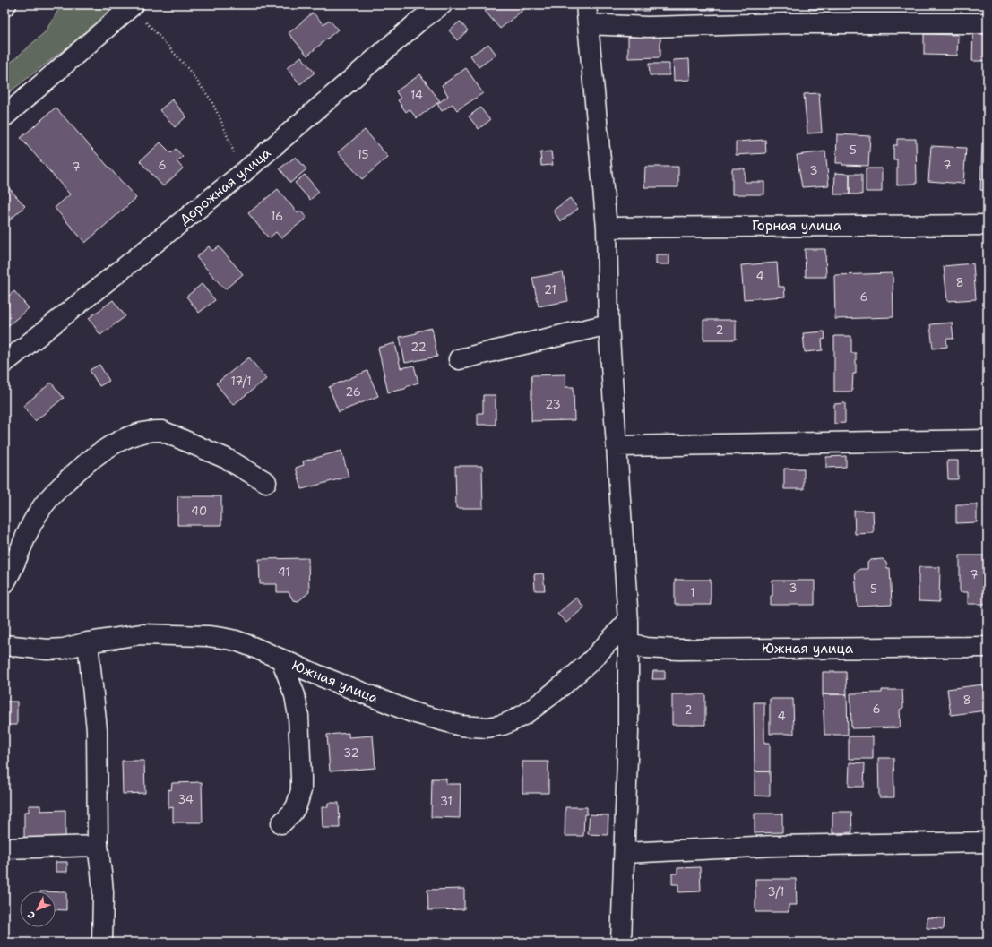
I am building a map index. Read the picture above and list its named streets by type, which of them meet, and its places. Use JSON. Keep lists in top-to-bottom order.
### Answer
{
  "streets": {
    "street": ["Дорожная улица", "Горная улица", "Южная улица"]
  },
  "house_numbers": [
    "14",
    "5",
    "15",
    "6",
    "7",
    "7",
    "3",
    "16",
    "4",
    "8",
    "21",
    "6",
    "2",
    "22",
    "17/1",
    "26",
    "23",
    "40",
    "41",
    "7",
    "3",
    "5",
    "1",
    "8",
    "6",
    "2",
    "4",
    "32",
    "34",
    "31",
    "3/1"
  ],
  "north": "bottom left"
}
